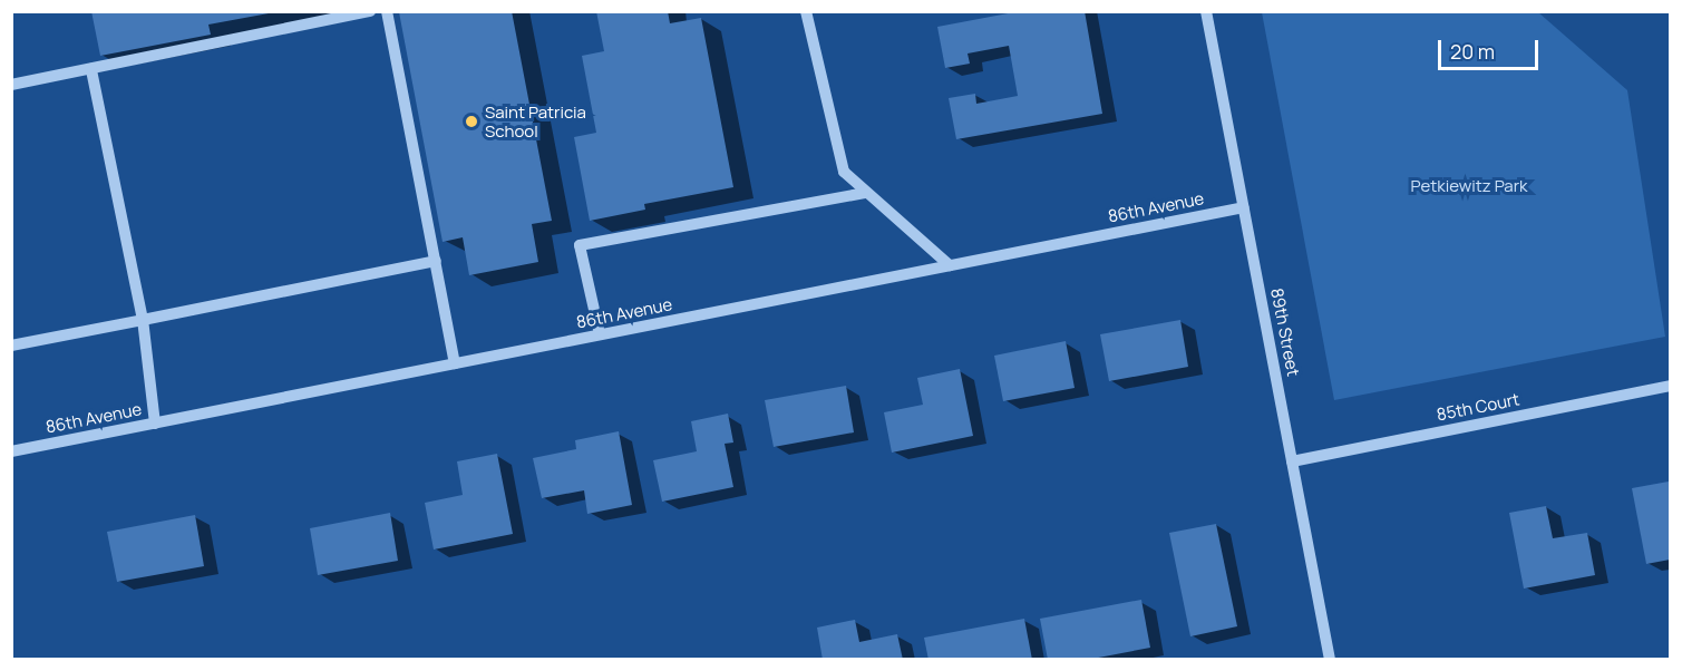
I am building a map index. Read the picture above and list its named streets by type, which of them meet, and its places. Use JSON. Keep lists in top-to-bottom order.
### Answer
{
  "streets": {
    "street": ["86th Avenue", "89th Street", "85th Court"]
  },
  "crossings": [
    ["86th Avenue", "89th Street"],
    ["89th Street", "85th Court"]
  ],
  "parks": ["Petkiewitz Park"],
  "places": ["Saint Patricia School"],
  "scale_bar": "20 m"
}
